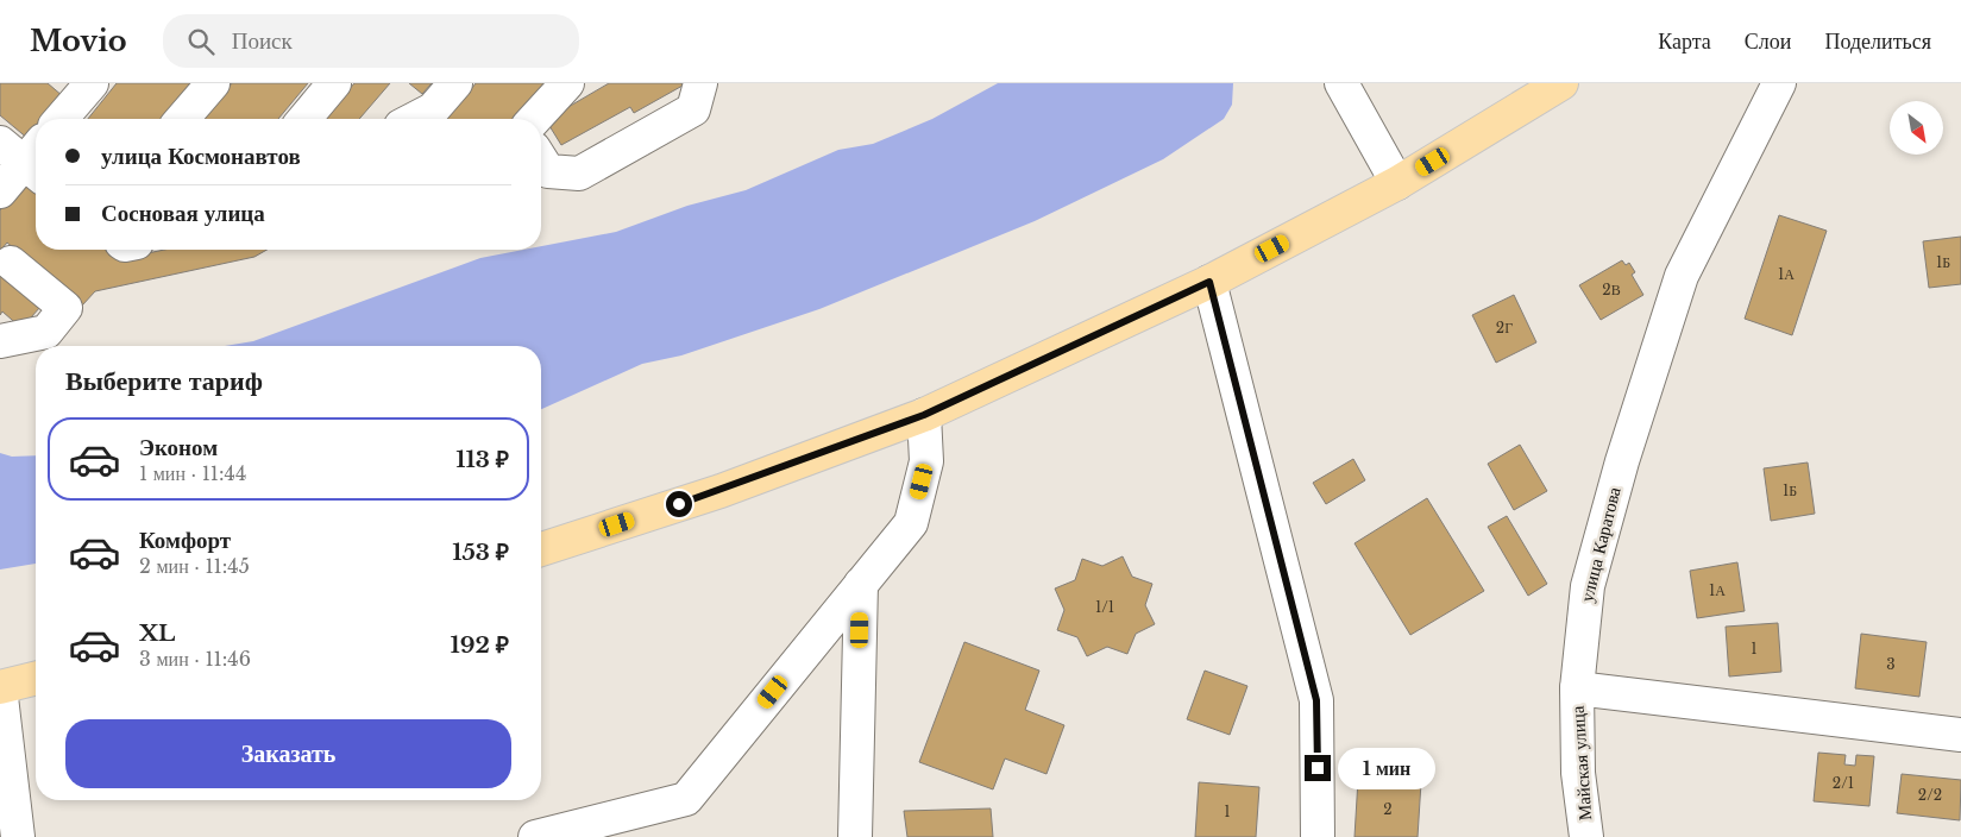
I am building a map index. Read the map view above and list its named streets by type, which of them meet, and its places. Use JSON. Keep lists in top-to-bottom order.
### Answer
{
  "streets": {
    "street": ["улица Каратова", "Майская улица"]
  },
  "crossings": [
    ["улица Каратова", "Майская улица"]
  ],
  "house_numbers": [
    "1Б",
    "1А",
    "2В",
    "2Г",
    "1Б",
    "1А",
    "1/1",
    "1",
    "3",
    "2/1",
    "2/2",
    "2",
    "1"
  ],
  "north": "bottom right",
  "page": {
    "header": "Movio",
    "search": "Поиск",
    "nav": ["Карта", "Слои", "Поделиться"],
    "banner": ["улица Космонавтов", "Сосновая улица"],
    "heading": "Выберите тариф",
    "list": [
      {
        "name": "Эконом",
        "note": "1 мин · 11:44",
        "value": "113 ₽"
      },
      {
        "name": "Комфорт",
        "note": "2 мин · 11:45",
        "value": "153 ₽"
      },
      {
        "name": "XL",
        "note": "3 мин · 11:46",
        "value": "192 ₽"
      }
    ],
    "buttons": "Заказать",
    "bubble": "1 мин"
  }
}
